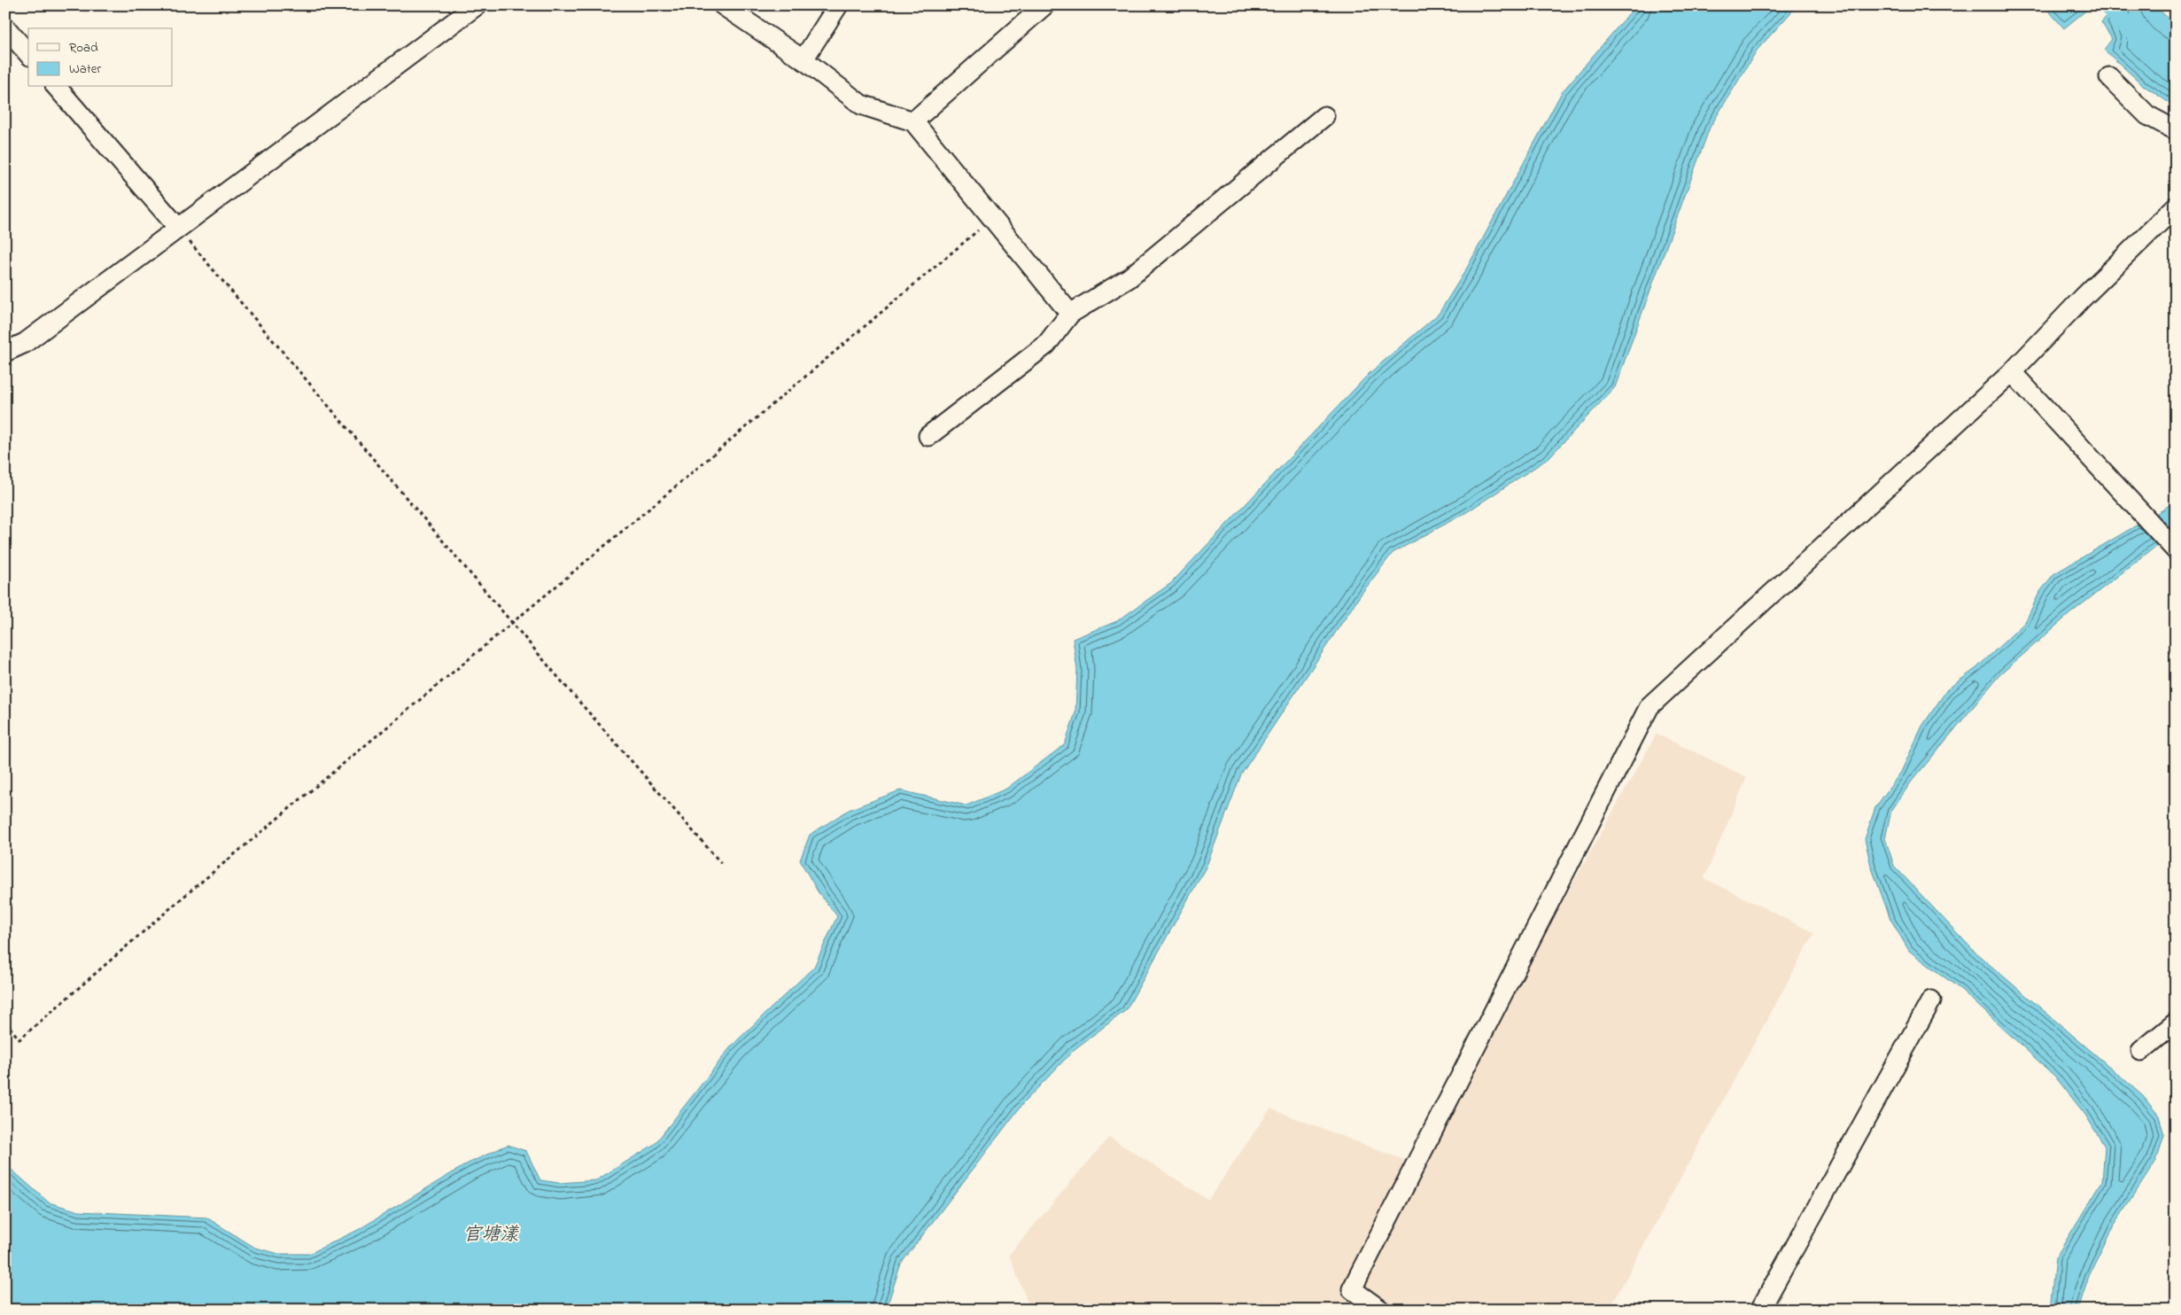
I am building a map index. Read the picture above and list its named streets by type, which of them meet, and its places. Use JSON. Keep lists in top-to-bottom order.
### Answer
{
  "water": ["官塘漾"],
  "legend": ["Road", "Water"]
}
